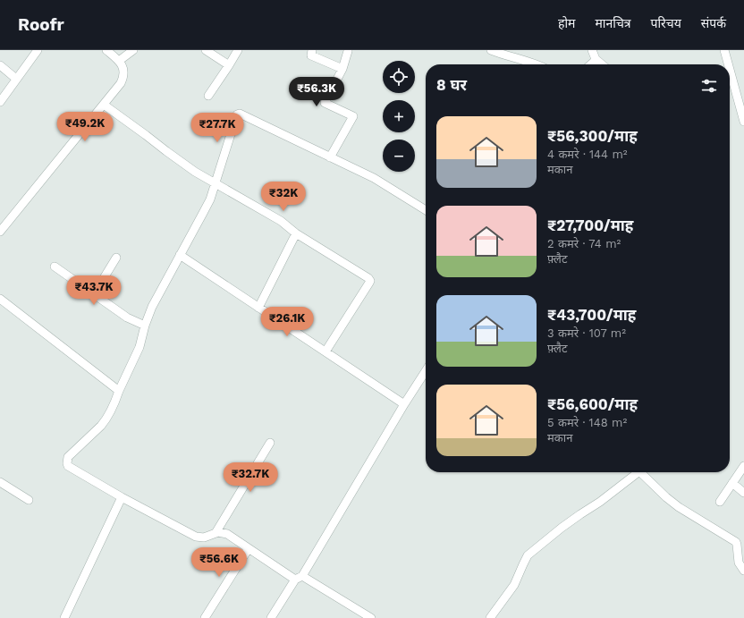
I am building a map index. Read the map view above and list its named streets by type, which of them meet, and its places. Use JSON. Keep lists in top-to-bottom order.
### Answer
{
  "page": {
    "header": "Roofr",
    "nav": [
      "होम",
      "मानचित्र",
      "परिचय",
      "संपर्क"
    ],
    "map_buttons": ["+", "−"],
    "heading": "8 घर",
    "price": [
      "₹56.3K",
      "₹49.2K",
      "₹27.7K",
      "₹32K",
      "₹43.7K",
      "₹26.1K",
      "₹32.7K",
      "₹56.6K"
    ],
    "list": [
      {
        "name": "₹56,300/माह",
        "note": "4 कमरे · 144 m² · मकान"
      },
      {
        "name": "₹27,700/माह",
        "note": "2 कमरे · 74 m² · फ़्लैट"
      },
      {
        "name": "₹43,700/माह",
        "note": "3 कमरे · 107 m² · फ़्लैट"
      },
      {
        "name": "₹56,600/माह",
        "note": "5 कमरे · 148 m² · मकान"
      }
    ]
  }
}
